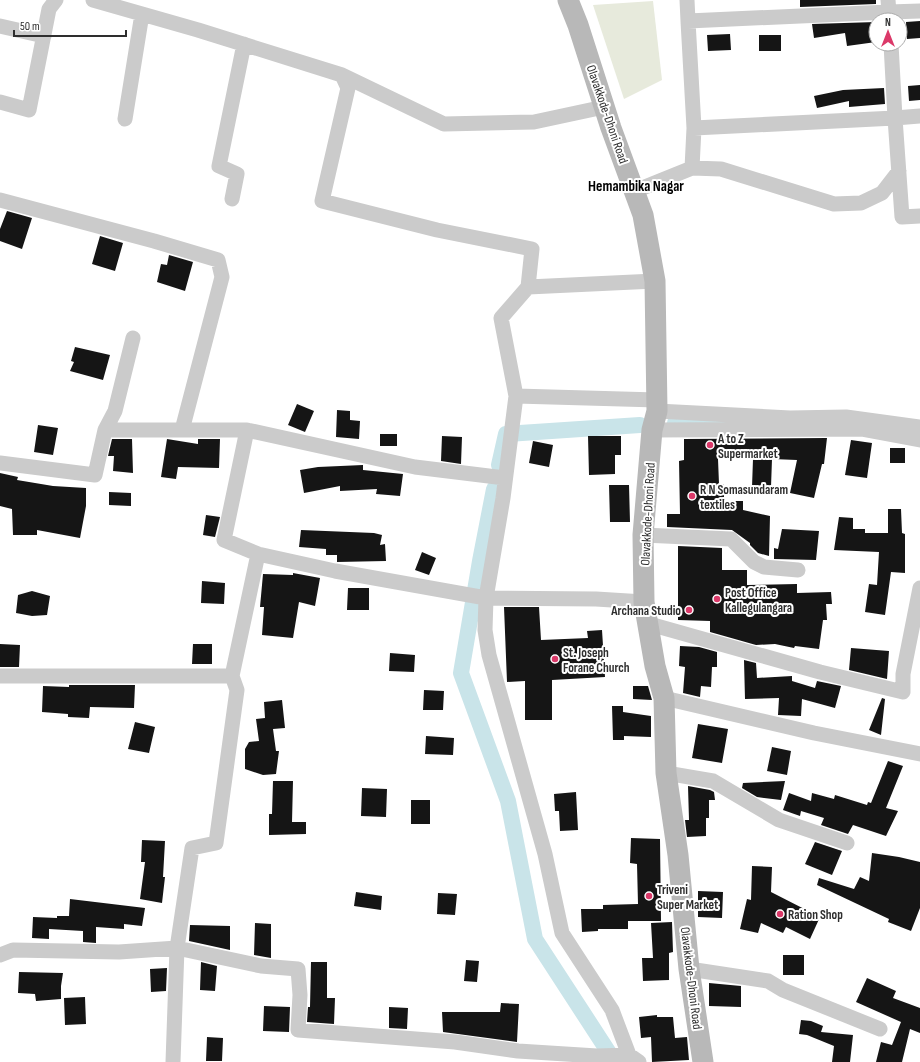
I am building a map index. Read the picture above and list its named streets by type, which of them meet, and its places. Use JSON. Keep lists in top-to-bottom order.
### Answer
{
  "streets": {
    "main road": ["Olavakkode-Dhoni Road"]
  },
  "districts": ["Hemambika Nagar"],
  "places": [
    "A to Z Supermarket",
    "R N Somasundaram textiles",
    "Post Office Kallegulangara",
    "Archana Studio",
    "St. Joseph Forane Church",
    "Triveni Super Market",
    "Ration Shop"
  ],
  "scale_bar": "50 m",
  "north": "top"
}
